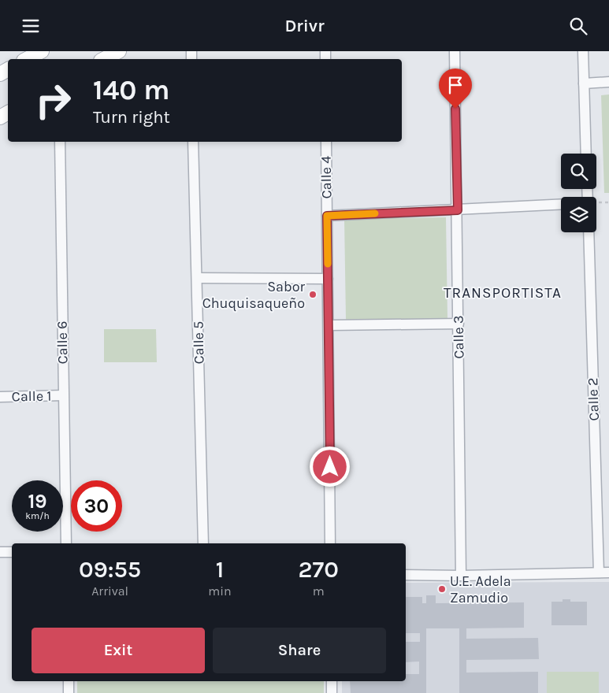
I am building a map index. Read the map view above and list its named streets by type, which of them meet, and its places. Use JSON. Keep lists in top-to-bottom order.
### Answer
{
  "streets": {
    "street": [
      "Calle 4",
      "Calle 3",
      "Calle 6",
      "Calle 5",
      "Calle 1",
      "Calle 2"
    ]
  },
  "crossings": [
    ["Calle 6", "Calle 1"]
  ],
  "districts": ["TRANSPORTISTA"],
  "places": ["Sabor Chuquisaqueño", "U.E. Adela Zamudio"],
  "page": {
    "header": "Drivr",
    "turn": ["140 m", "Turn right"],
    "speed": "19 km/h",
    "limit": "30",
    "eta": [
      "09:55",
      "Arrival",
      "1",
      "min",
      "270",
      "m"
    ],
    "buttons": ["Exit", "Share"]
  }
}
